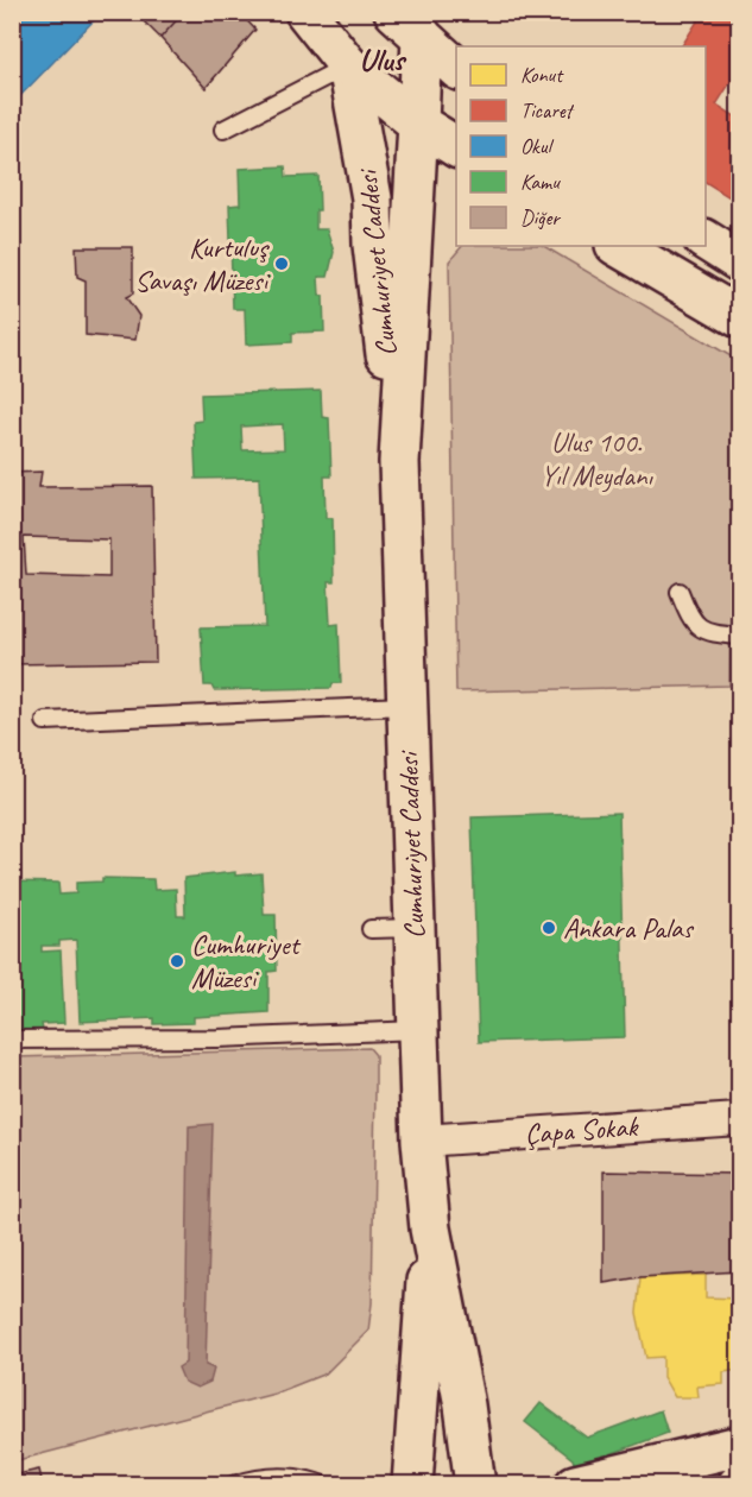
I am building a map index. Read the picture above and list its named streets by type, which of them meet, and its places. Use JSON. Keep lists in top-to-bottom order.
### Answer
{
  "streets": {
    "main road": ["Cumhuriyet Caddesi"],
    "street": ["Çapa Sokak"]
  },
  "crossings": [
    ["Cumhuriyet Caddesi", "Çapa Sokak"]
  ],
  "districts": ["Ulus"],
  "parks": ["Ulus 100. Yıl Meydanı"],
  "places": ["Kurtuluş Savaşı Müzesi", "Ankara Palas", "Cumhuriyet Müzesi"],
  "legend": [
    "Konut",
    "Ticaret",
    "Okul",
    "Kamu",
    "Diğer"
  ]
}
